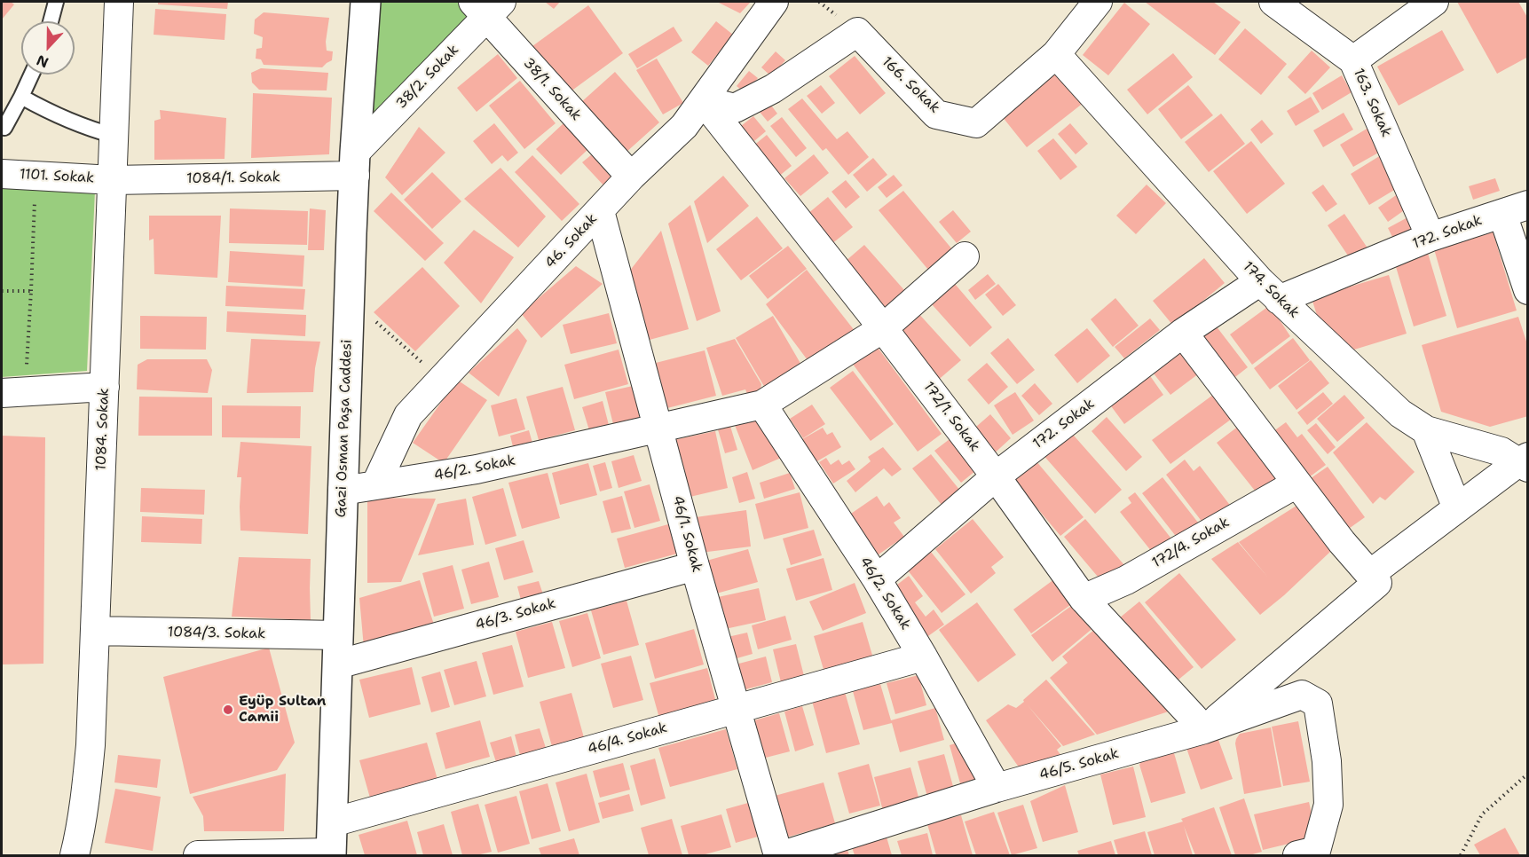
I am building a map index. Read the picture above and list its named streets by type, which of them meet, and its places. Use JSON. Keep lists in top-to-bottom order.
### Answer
{
  "streets": {
    "main road": ["Gazi Osman Paşa Caddesi"],
    "street": [
      "38/2. Sokak",
      "166. Sokak",
      "38/1. Sokak",
      "163. Sokak",
      "1101. Sokak",
      "1084/1. Sokak",
      "172. Sokak",
      "46. Sokak",
      "174. Sokak",
      "172/1. Sokak",
      "1084. Sokak",
      "46/2. Sokak",
      "46/1. Sokak",
      "172/4. Sokak",
      "46/3. Sokak",
      "1084/3. Sokak",
      "46/4. Sokak",
      "46/5. Sokak"
    ]
  },
  "crossings": [
    ["38/2. Sokak", "38/1. Sokak"],
    ["38/2. Sokak", "1084/1. Sokak"],
    ["38/2. Sokak", "Gazi Osman Paşa Caddesi"],
    ["166. Sokak", "46. Sokak"],
    ["166. Sokak", "174. Sokak"],
    ["166. Sokak", "172/1. Sokak"],
    ["38/1. Sokak", "46. Sokak"],
    ["163. Sokak", "172. Sokak"],
    ["1101. Sokak", "1084/1. Sokak"],
    ["1101. Sokak", "1084. Sokak"],
    ["1084/1. Sokak", "Gazi Osman Paşa Caddesi"],
    ["1084/1. Sokak", "1084. Sokak"],
    ["172. Sokak", "174. Sokak"],
    ["172. Sokak", "172/1. Sokak"],
    ["172. Sokak", "46/2. Sokak"],
    ["46. Sokak", "172/1. Sokak"],
    ["46. Sokak", "46/2. Sokak"],
    ["46. Sokak", "46/1. Sokak"],
    ["172/1. Sokak", "46/2. Sokak"],
    ["172/1. Sokak", "172/4. Sokak"],
    ["172/1. Sokak", "46/5. Sokak"],
    ["Gazi Osman Paşa Caddesi", "46/2. Sokak"],
    ["Gazi Osman Paşa Caddesi", "46/3. Sokak"],
    ["Gazi Osman Paşa Caddesi", "1084/3. Sokak"],
    ["Gazi Osman Paşa Caddesi", "46/4. Sokak"],
    ["1084. Sokak", "1084/3. Sokak"],
    ["46/2. Sokak", "46/1. Sokak"],
    ["46/2. Sokak", "46/4. Sokak"],
    ["46/2. Sokak", "46/5. Sokak"],
    ["46/1. Sokak", "46/3. Sokak"],
    ["46/1. Sokak", "46/4. Sokak"]
  ],
  "places": ["Eyüp Sultan Camii"],
  "north": "bottom"
}
